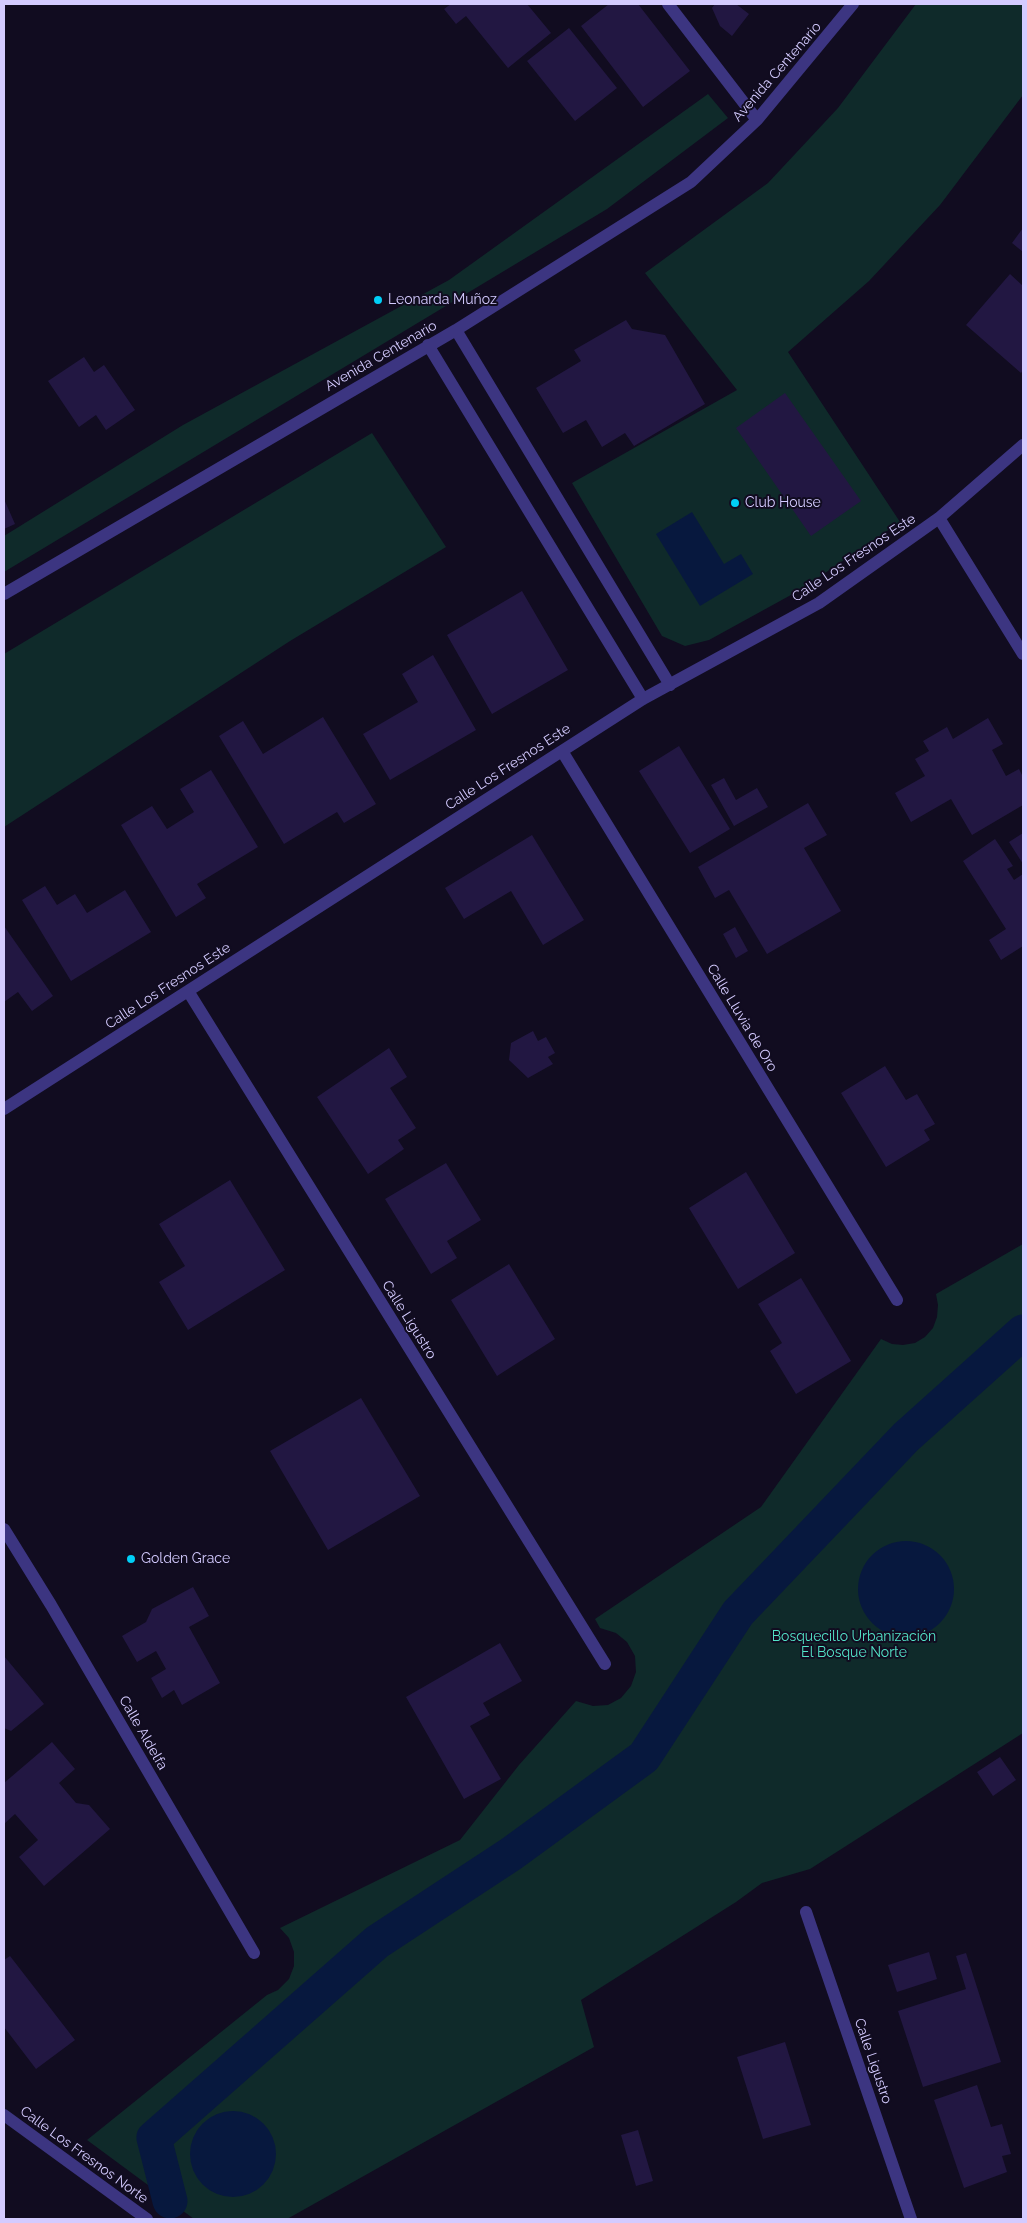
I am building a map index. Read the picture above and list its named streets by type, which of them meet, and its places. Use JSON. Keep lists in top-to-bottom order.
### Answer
{
  "streets": {
    "street": [
      "Avenida Centenario",
      "Calle Los Fresnos Este",
      "Calle Lluvia de Oro",
      "Calle Ligustro",
      "Calle Aldelfa",
      "Calle Los Fresnos Norte"
    ]
  },
  "crossings": [
    ["Calle Los Fresnos Este", "Calle Lluvia de Oro"],
    ["Calle Los Fresnos Este", "Calle Ligustro"]
  ],
  "parks": ["Bosquecillo Urbanización El Bosque Norte"],
  "places": ["Leonarda Muñoz", "Club House", "Golden Grace"]
}
